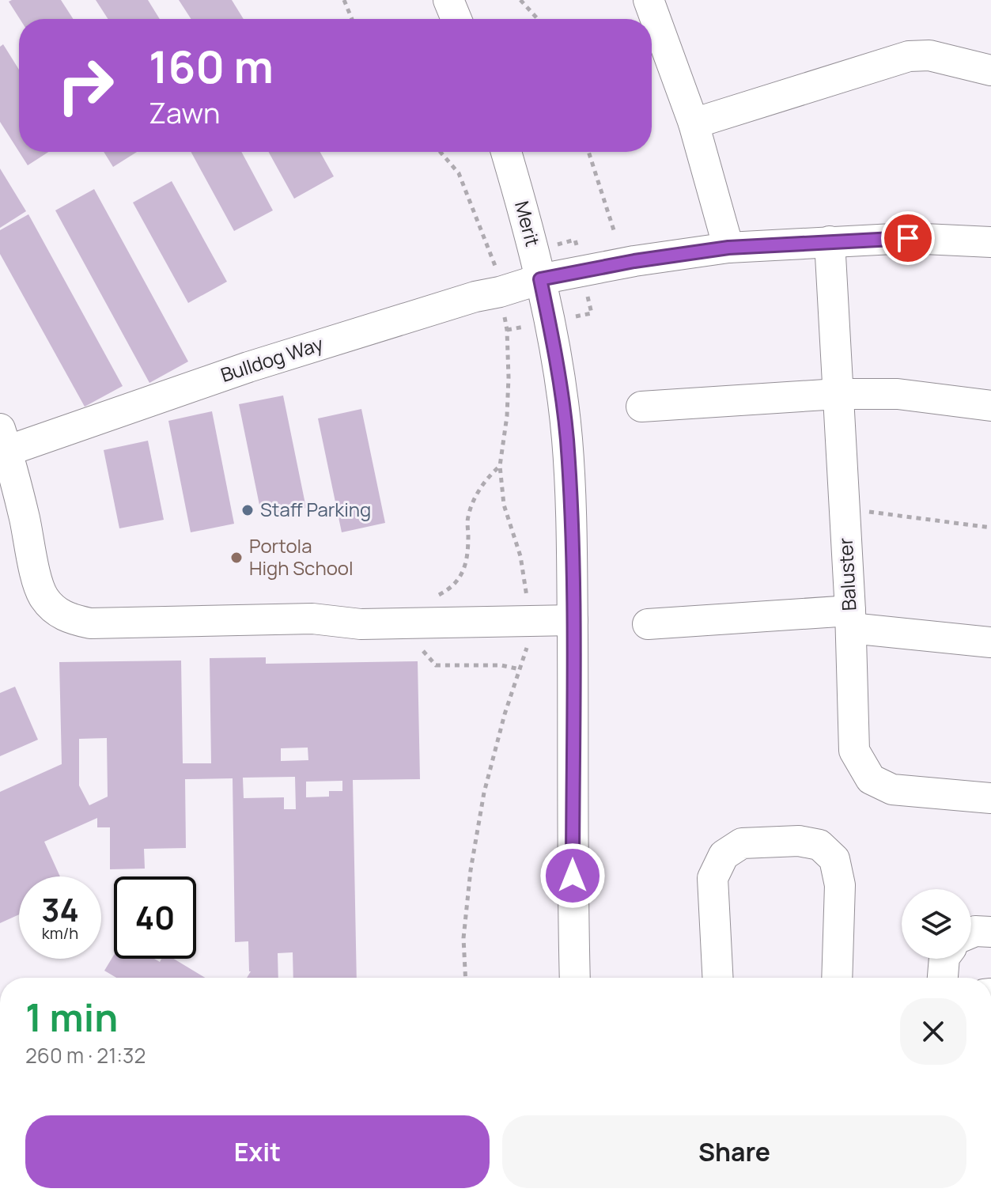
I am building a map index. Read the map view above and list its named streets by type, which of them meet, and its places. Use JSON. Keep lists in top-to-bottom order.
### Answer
{
  "streets": {
    "street": ["Merit", "Bulldog Way", "Baluster"]
  },
  "crossings": [
    ["Merit", "Bulldog Way"],
    ["Bulldog Way", "Baluster"]
  ],
  "places": ["Staff Parking", "Portola High School"],
  "page": {
    "turn": ["160 m", "Zawn"],
    "speed": "34 km/h",
    "limit": "40",
    "heading": ["1 min", "260 m · 21:32"],
    "buttons": ["Exit", "Share"]
  }
}
